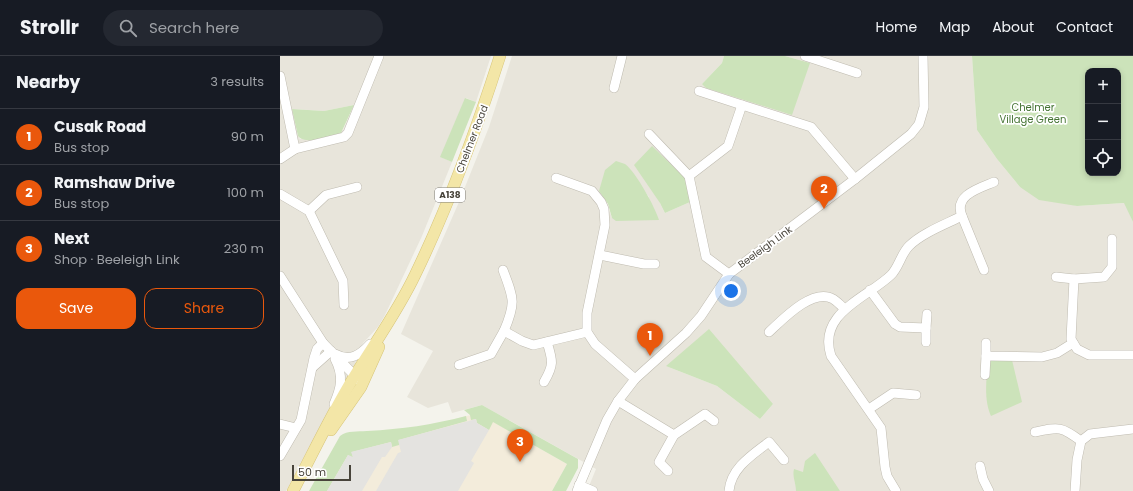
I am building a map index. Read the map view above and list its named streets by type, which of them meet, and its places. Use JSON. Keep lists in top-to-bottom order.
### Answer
{
  "streets": {
    "main road": ["Chelmer Road", "A138"],
    "street": ["Beeleigh Link"]
  },
  "parks": ["Chelmer Village Green"],
  "scale_bar": "50 m",
  "page": {
    "header": "Strollr",
    "search": "Search here",
    "nav": [
      "Home",
      "Map",
      "About",
      "Contact"
    ],
    "heading": ["Nearby", "3 results"],
    "map_buttons": ["+", "−"],
    "list": [
      {
        "mark": "1",
        "name": "Cusak Road",
        "note": "Bus stop",
        "value": "90 m"
      },
      {
        "mark": "2",
        "name": "Ramshaw Drive",
        "note": "Bus stop",
        "value": "100 m"
      },
      {
        "mark": "3",
        "name": "Next",
        "note": "Shop · Beeleigh Link",
        "value": "230 m"
      }
    ],
    "pins": ["2", "1", "3"],
    "buttons": ["Save", "Share"],
    "scale": "50 m"
  }
}
